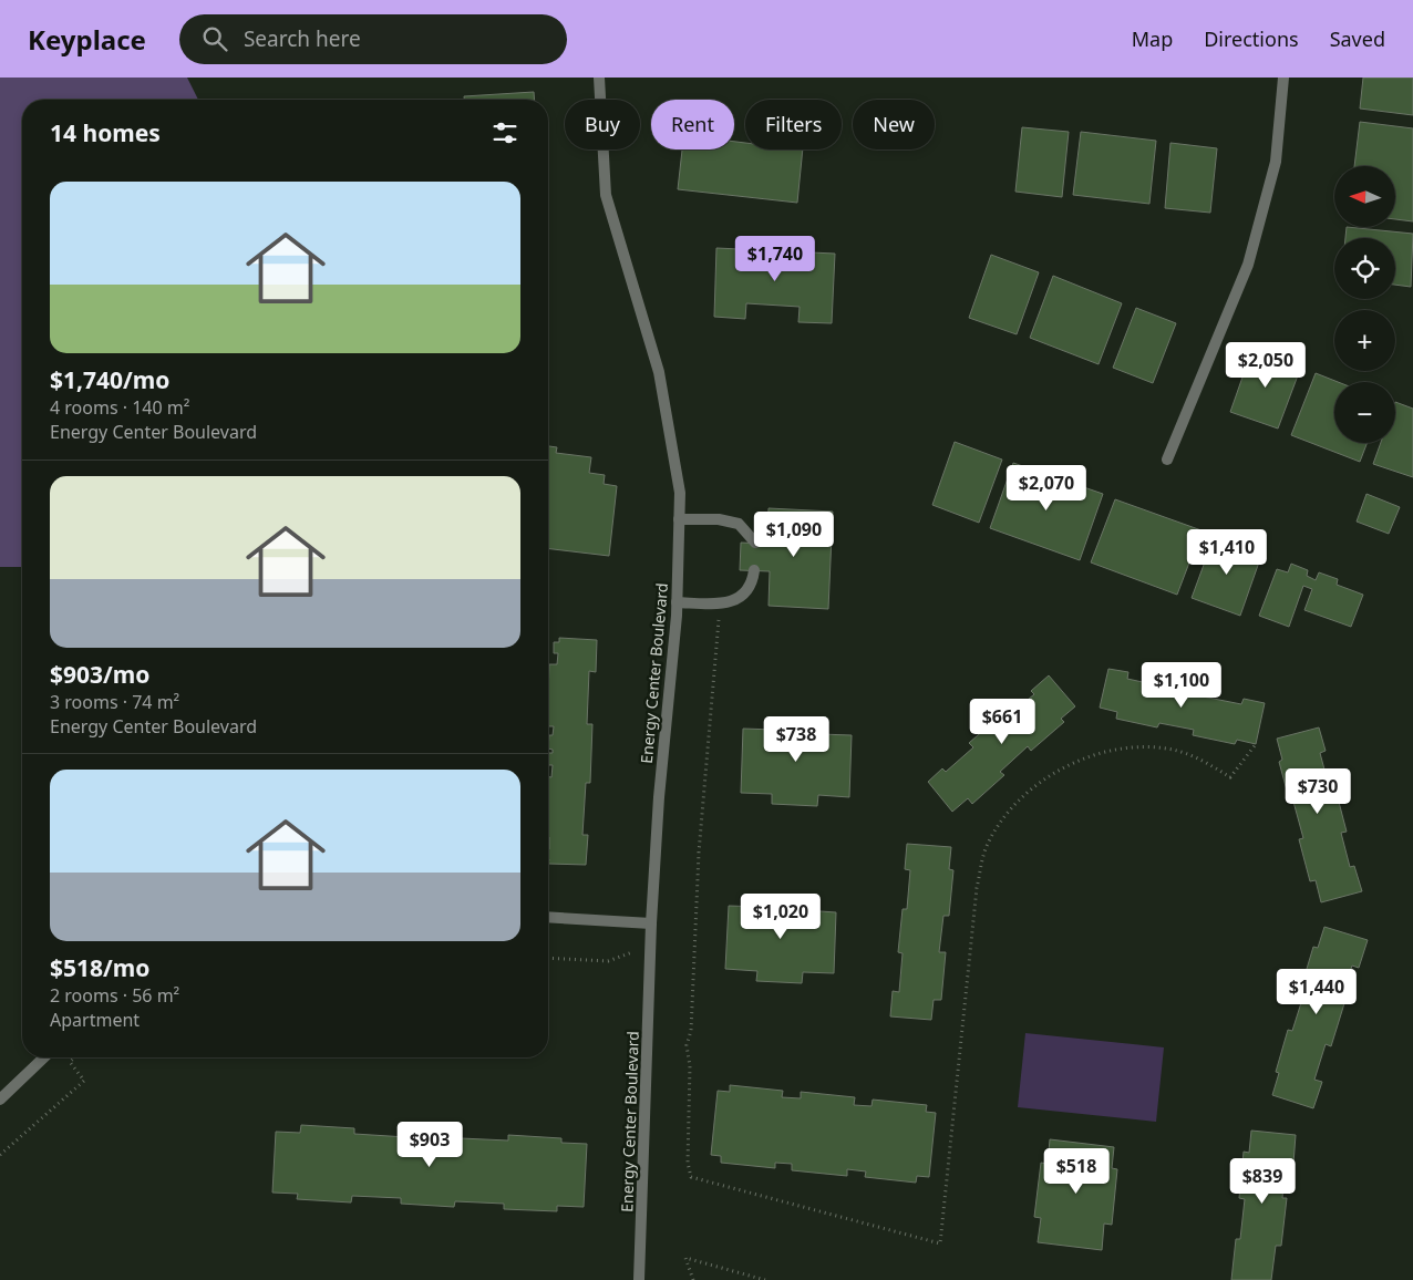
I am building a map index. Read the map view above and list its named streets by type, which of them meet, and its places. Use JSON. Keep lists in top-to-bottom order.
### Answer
{
  "streets": {
    "street": ["Energy Center Boulevard"]
  },
  "north": "left",
  "page": {
    "header": "Keyplace",
    "search": "Search here",
    "nav": ["Map", "Directions", "Saved"],
    "chip": [
      "Buy",
      "Rent",
      "Filters",
      "New"
    ],
    "heading": "14 homes",
    "map_buttons": ["+", "−"],
    "list": [
      {
        "name": "$1,740/mo",
        "note": "4 rooms · 140 m² · Energy Center Boulevard"
      },
      {
        "name": "$903/mo",
        "note": "3 rooms · 74 m² · Energy Center Boulevard"
      },
      {
        "name": "$518/mo",
        "note": "2 rooms · 56 m² · Apartment"
      }
    ],
    "price": [
      "$1,740",
      "$2,050",
      "$2,070",
      "$1,090",
      "$1,410",
      "$1,100",
      "$661",
      "$738",
      "$730",
      "$1,020",
      "$1,440",
      "$903",
      "$518",
      "$839"
    ]
  }
}
